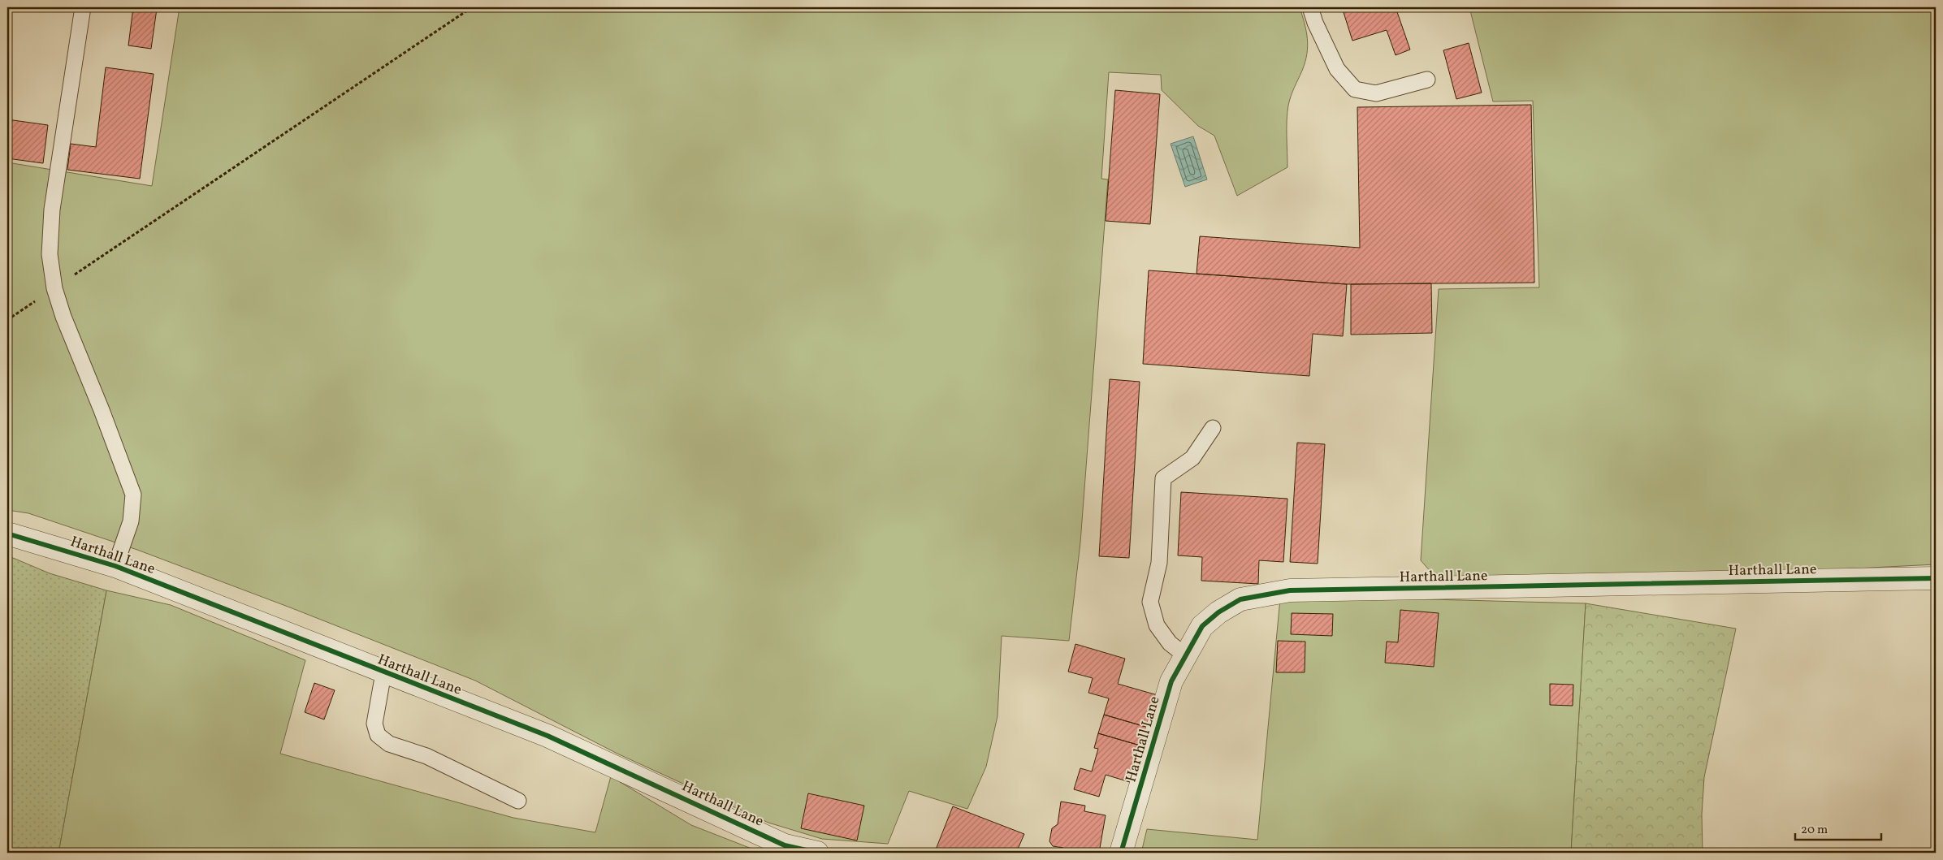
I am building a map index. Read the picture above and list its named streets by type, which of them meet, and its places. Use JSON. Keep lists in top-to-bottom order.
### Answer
{
  "streets": {
    "street": ["Harthall Lane"]
  },
  "scale_bar": "20 m"
}
